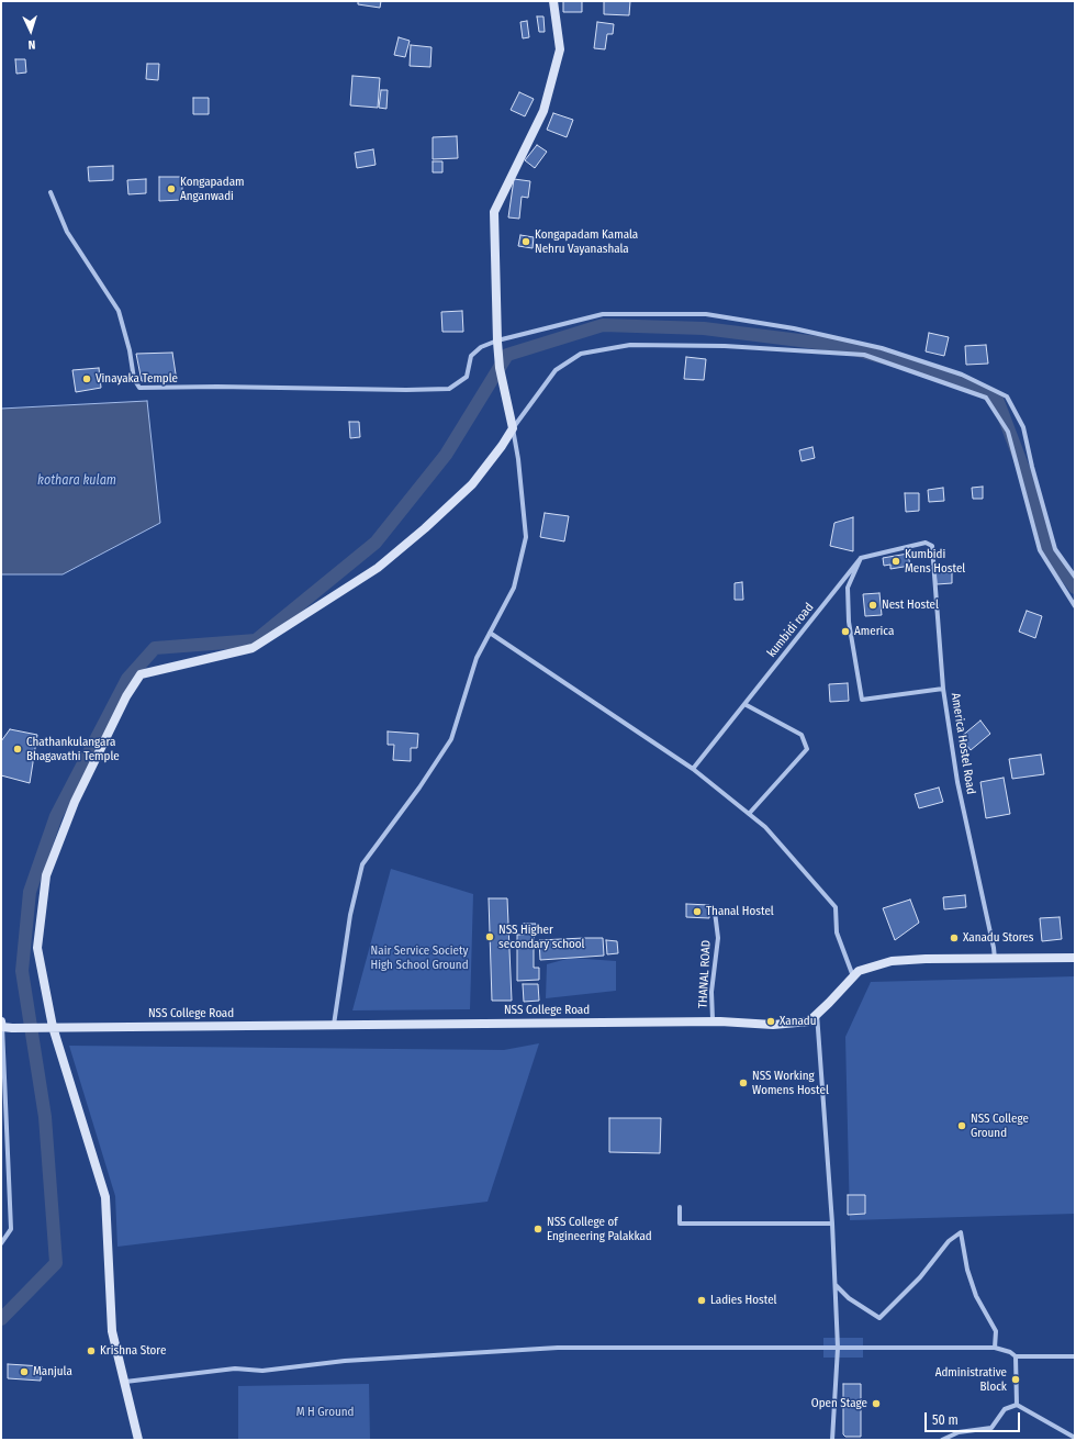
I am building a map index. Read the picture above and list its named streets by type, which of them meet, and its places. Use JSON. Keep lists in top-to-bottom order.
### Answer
{
  "streets": {
    "street": [
      "kumbidi road",
      "America Hostel Road",
      "THANAL ROAD",
      "NSS College Road"
    ]
  },
  "crossings": [
    ["kumbidi road", "America Hostel Road"],
    ["America Hostel Road", "NSS College Road"],
    ["THANAL ROAD", "NSS College Road"]
  ],
  "water": ["kothara kulam"],
  "parks": ["Nair Service Society High School Ground", "M H Ground"],
  "places": [
    "Kongapadam Anganwadi",
    "Kongapadam Kamala Nehru Vayanashala",
    "Vinayaka Temple",
    "Kumbidi Mens Hostel",
    "Nest Hostel",
    "America",
    "Chathankulangara Bhagavathi Temple",
    "Thanal Hostel",
    "NSS Higher secondary school",
    "Xanadu Stores",
    "Xanadu",
    "NSS Working Womens Hostel",
    "NSS College Ground",
    "NSS College of Engineering Palakkad",
    "Ladies Hostel",
    "Krishna Store",
    "Manjula",
    "Administrative Block",
    "Open Stage"
  ],
  "scale_bar": "50 m",
  "north": "bottom"
}
